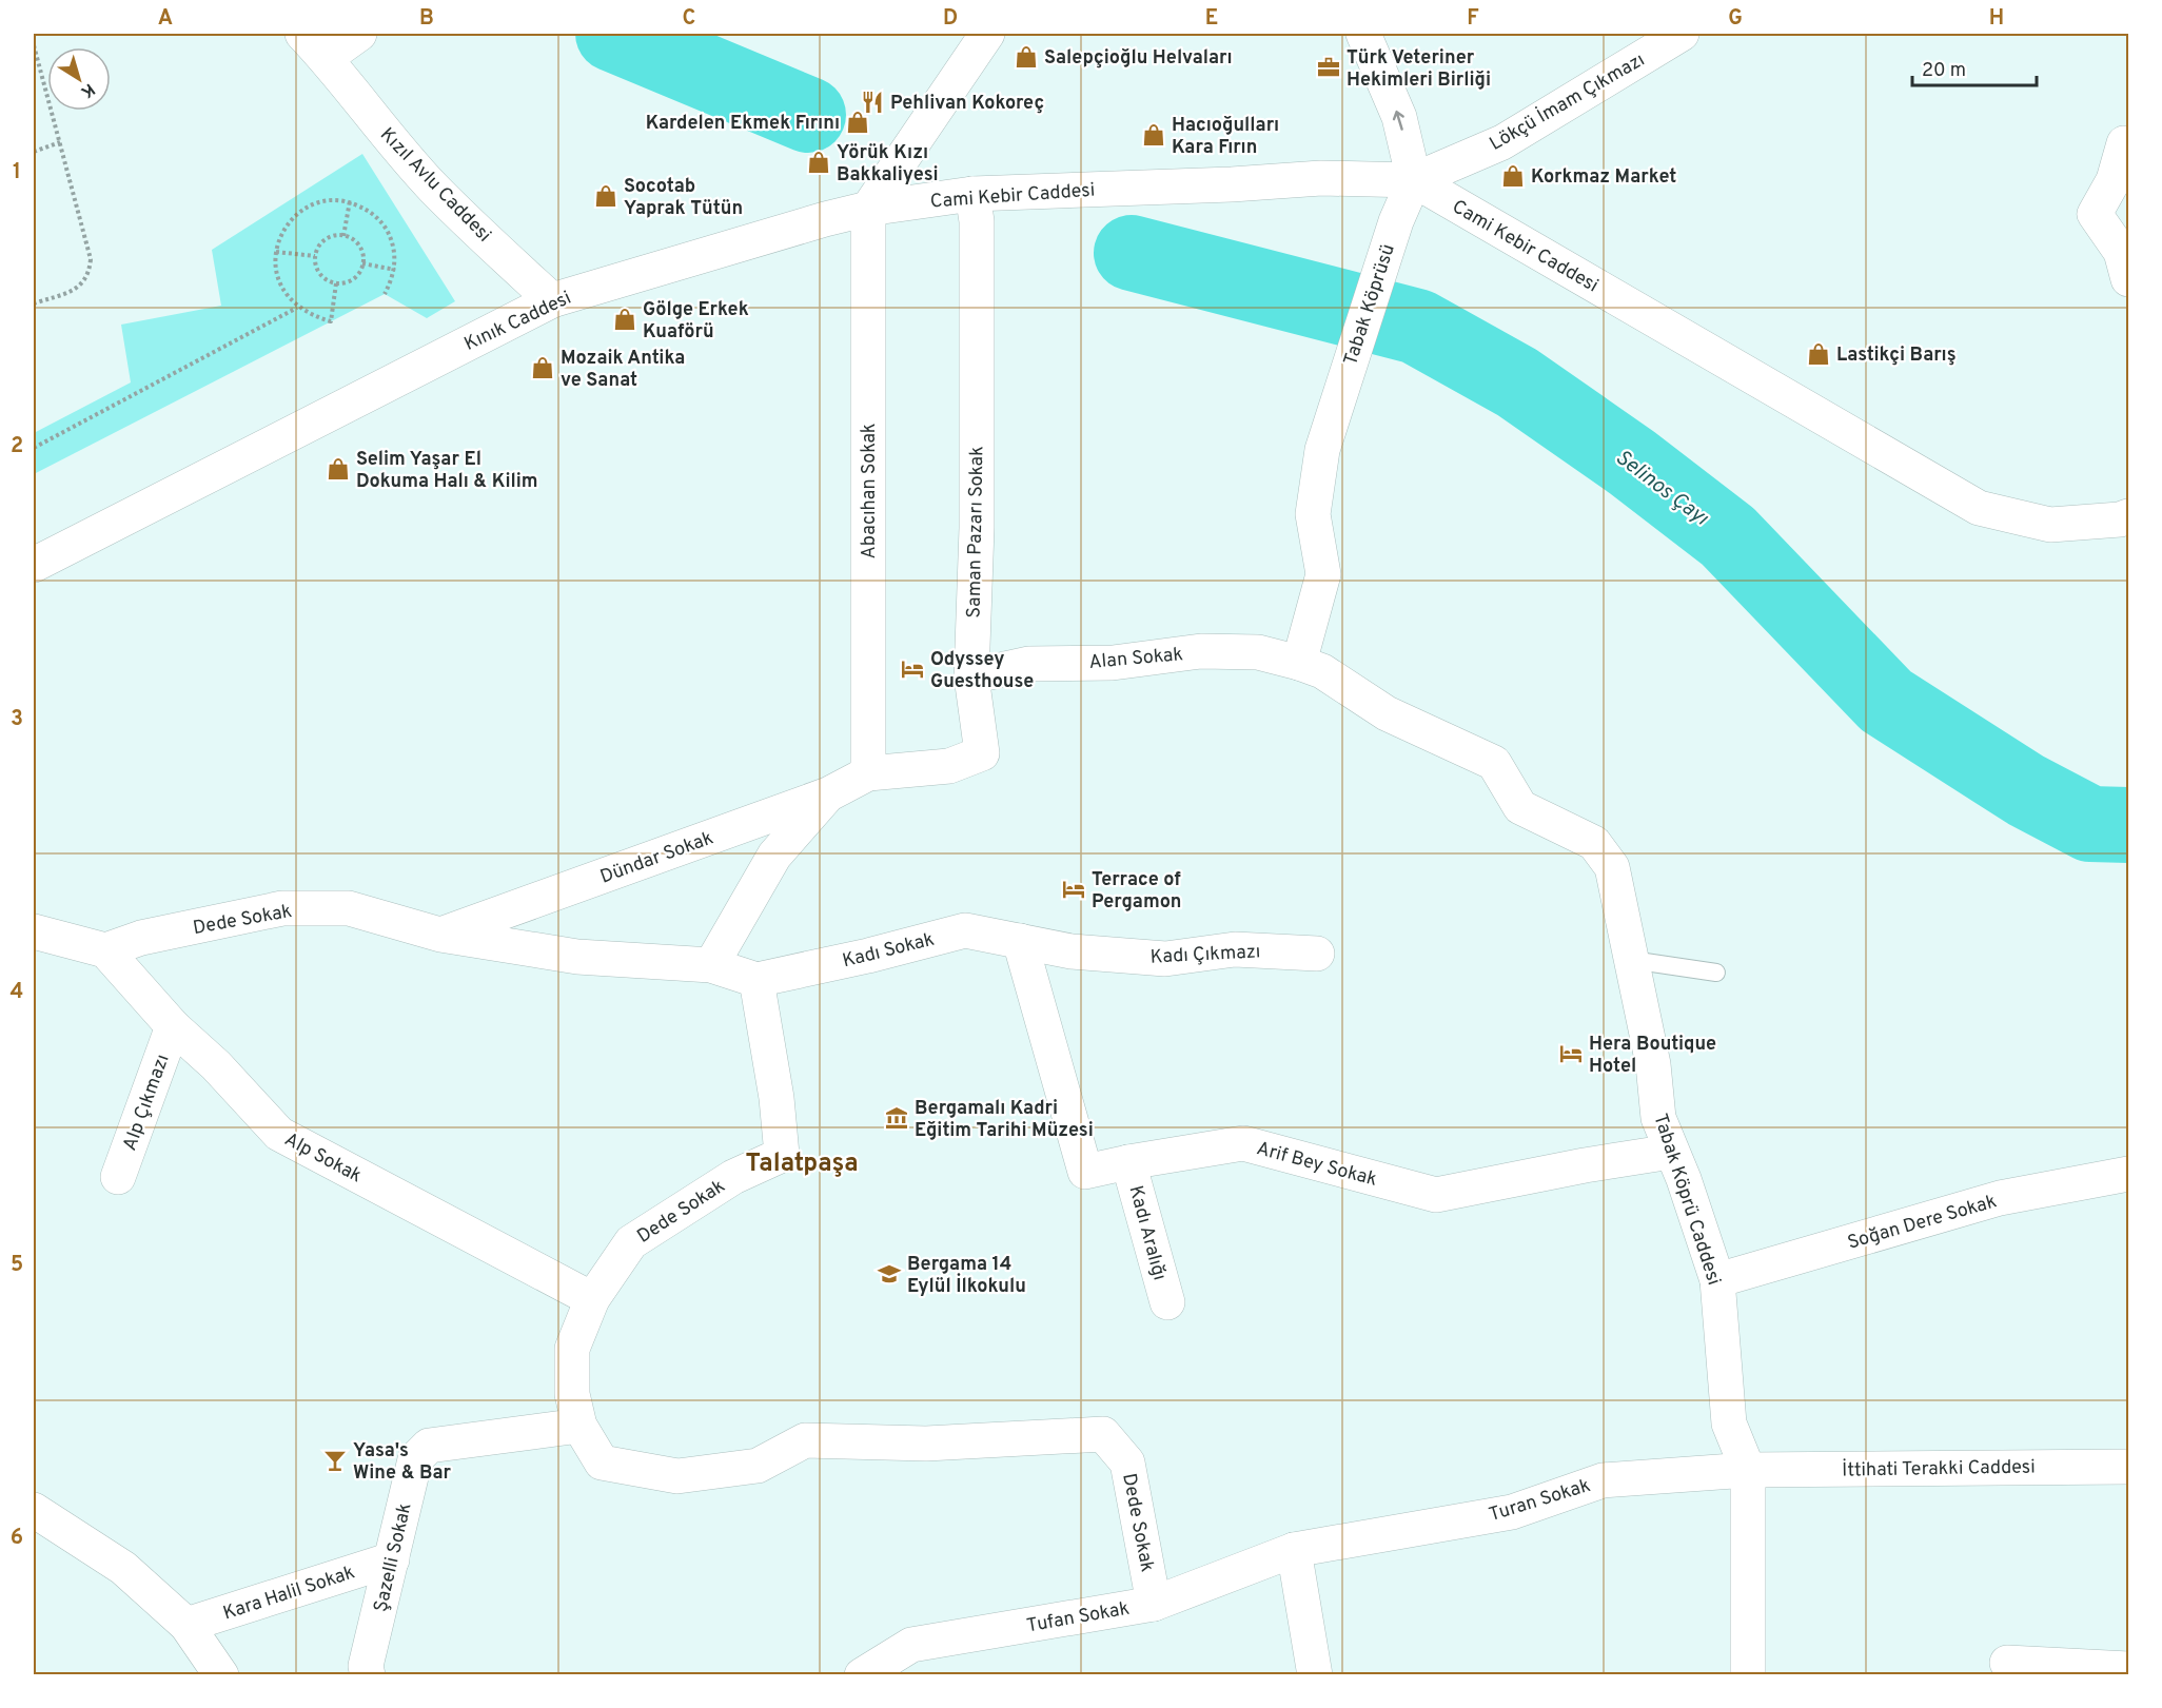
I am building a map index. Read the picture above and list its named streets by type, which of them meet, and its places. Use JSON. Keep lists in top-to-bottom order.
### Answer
{
  "streets": {
    "street": [
      "Lökçü İmam Çıkmazı",
      "Kızıl Avlu Caddesi",
      "Cami Kebir Caddesi",
      "Tabak Köprüsü",
      "Kınık Caddesi",
      "Abacıhan Sokak",
      "Saman Pazarı Sokak",
      "Alan Sokak",
      "Dündar Sokak",
      "Dede Sokak",
      "Kadı Sokak",
      "Kadı Çıkmazı",
      "Alp Çıkmazı",
      "Alp Sokak",
      "Arif Bey Sokak",
      "Tabak Köprü Caddesi",
      "Soğan Dere Sokak",
      "Kadı Aralığı",
      "İttihati Terakki Caddesi",
      "Turan Sokak",
      "Şazelli Sokak",
      "Kara Halil Sokak",
      "Tufan Sokak"
    ]
  },
  "crossings": [
    ["Lökçü İmam Çıkmazı", "Cami Kebir Caddesi"],
    ["Lökçü İmam Çıkmazı", "Tabak Köprüsü"],
    ["Kızıl Avlu Caddesi", "Kınık Caddesi"],
    ["Cami Kebir Caddesi", "Tabak Köprüsü"],
    ["Cami Kebir Caddesi", "Kınık Caddesi"],
    ["Cami Kebir Caddesi", "Abacıhan Sokak"],
    ["Cami Kebir Caddesi", "Saman Pazarı Sokak"],
    ["Tabak Köprüsü", "Alan Sokak"],
    ["Tabak Köprüsü", "Tabak Köprü Caddesi"],
    ["Kınık Caddesi", "Abacıhan Sokak"],
    ["Abacıhan Sokak", "Saman Pazarı Sokak"],
    ["Abacıhan Sokak", "Dündar Sokak"],
    ["Saman Pazarı Sokak", "Alan Sokak"],
    ["Saman Pazarı Sokak", "Dündar Sokak"],
    ["Alan Sokak", "Tabak Köprü Caddesi"],
    ["Dündar Sokak", "Dede Sokak"],
    ["Dede Sokak", "Kadı Sokak"],
    ["Dede Sokak", "Alp Sokak"],
    ["Dede Sokak", "Şazelli Sokak"],
    ["Dede Sokak", "Tufan Sokak"],
    ["Kadı Sokak", "Kadı Çıkmazı"],
    ["Kadı Sokak", "Arif Bey Sokak"],
    ["Kadı Çıkmazı", "Arif Bey Sokak"],
    ["Alp Çıkmazı", "Alp Sokak"],
    ["Arif Bey Sokak", "Tabak Köprü Caddesi"],
    ["Arif Bey Sokak", "Kadı Aralığı"],
    ["Tabak Köprü Caddesi", "Soğan Dere Sokak"],
    ["Tabak Köprü Caddesi", "İttihati Terakki Caddesi"],
    ["Tabak Köprü Caddesi", "Turan Sokak"],
    ["İttihati Terakki Caddesi", "Turan Sokak"],
    ["Turan Sokak", "Tufan Sokak"],
    ["Şazelli Sokak", "Kara Halil Sokak"]
  ],
  "districts": ["Talatpaşa"],
  "water": ["Selinos Çayı"],
  "places": {
    "shop": [
      "Salepçioğlu Helvaları",
      "Kardelen Ekmek Fırını",
      "Hacıoğulları Kara Fırın",
      "Yörük Kızı Bakkaliyesi",
      "Korkmaz Market",
      "Socotab Yaprak Tütün",
      "Gölge Erkek Kuaförü",
      "Lastikçi Barış",
      "Mozaik Antika ve Sanat",
      "Selim Yaşar El Dokuma Halı & Kilim"
    ],
    "office": ["Türk Veteriner Hekimleri Birliği"],
    "restaurant": ["Pehlivan Kokoreç"],
    "hotel": ["Odyssey Guesthouse", "Terrace of Pergamon", "Hera Boutique Hotel"],
    "museum": ["Bergamalı Kadri Eğitim Tarihi Müzesi"],
    "school or university": ["Bergama 14 Eylül İlkokulu"],
    "bar": ["Yasa's Wine & Bar"]
  },
  "scale_bar": "20 m",
  "north": "bottom right",
  "grid": {
    "columns": [
      "A",
      "B",
      "C",
      "D",
      "E",
      "F",
      "G",
      "H"
    ],
    "rows": [
      "1",
      "2",
      "3",
      "4",
      "5",
      "6"
    ]
  }
}
